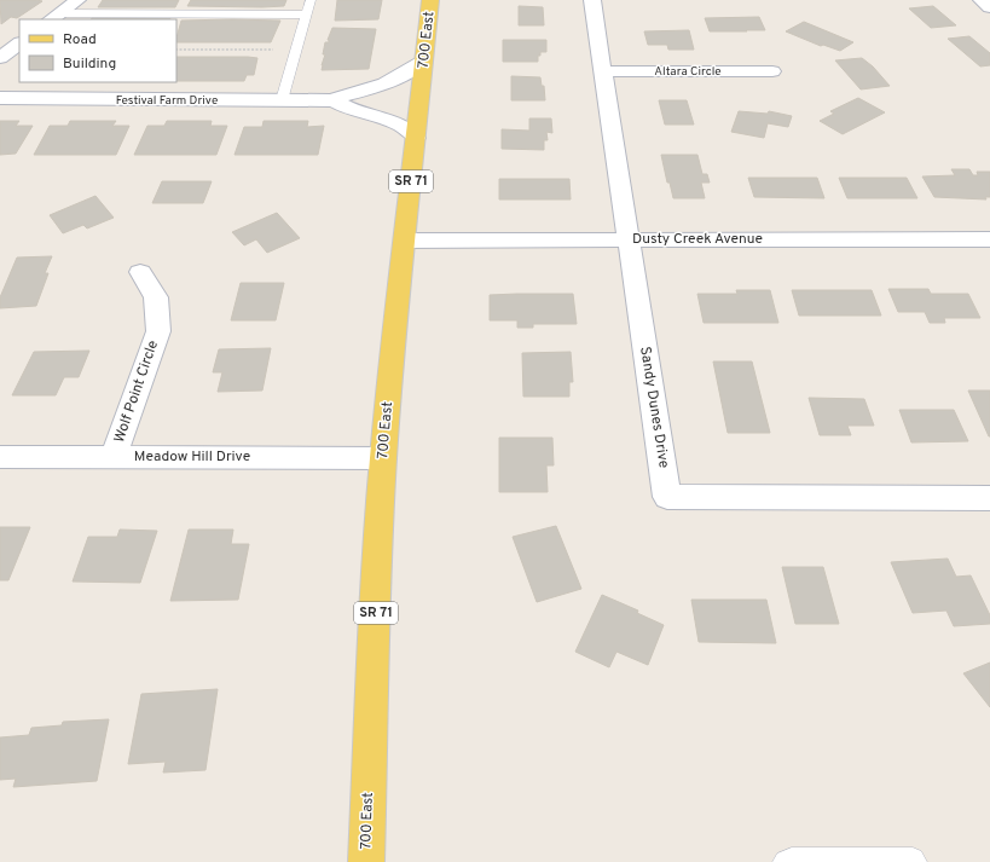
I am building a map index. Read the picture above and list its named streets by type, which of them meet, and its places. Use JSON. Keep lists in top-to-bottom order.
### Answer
{
  "streets": {
    "main road": ["700 East", "SR 71"],
    "street": [
      "Altara Circle",
      "Festival Farm Drive",
      "Dusty Creek Avenue",
      "Wolf Point Circle",
      "Sandy Dunes Drive",
      "Meadow Hill Drive"
    ]
  },
  "crossings": [
    ["700 East", "Festival Farm Drive"],
    ["700 East", "Dusty Creek Avenue"],
    ["700 East", "Meadow Hill Drive"],
    ["Altara Circle", "Sandy Dunes Drive"],
    ["Dusty Creek Avenue", "Sandy Dunes Drive"],
    ["Wolf Point Circle", "Meadow Hill Drive"]
  ],
  "legend": ["Road", "Building"]
}
